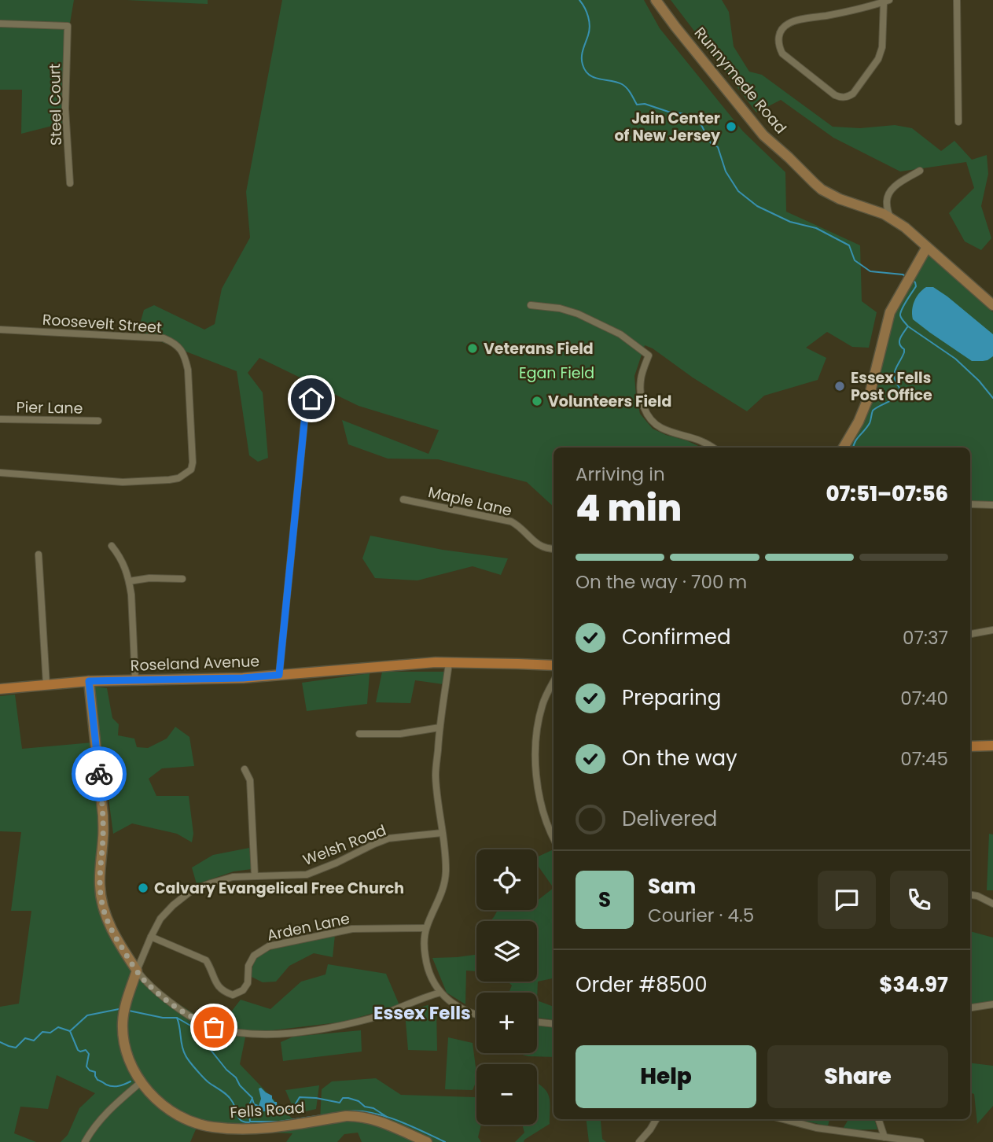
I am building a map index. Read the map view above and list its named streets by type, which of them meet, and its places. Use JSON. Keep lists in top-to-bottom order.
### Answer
{
  "streets": {
    "main road": ["Roseland Avenue"],
    "street": [
      "Runnymede Road",
      "Steel Court",
      "Roosevelt Street",
      "Pier Lane",
      "Maple Lane",
      "Welsh Road",
      "Arden Lane",
      "Fells Road"
    ]
  },
  "crossings": [
    ["Welsh Road", "Arden Lane"],
    ["Welsh Road", "Fells Road"]
  ],
  "districts": ["Essex Fells"],
  "parks": ["Egan Field"],
  "places": [
    "Jain Center of New Jersey",
    "Veterans Field",
    "Essex Fells Post Office",
    "Volunteers Field",
    "Calvary Evangelical Free Church"
  ],
  "page": {
    "heading": ["4 min", "Arriving in", "07:51–07:56"],
    "panel": [
      "Sam",
      "Courier · 4.5",
      "Order #8500",
      "$34.97"
    ],
    "bar": "On the way · 700 m",
    "list": [
      ["Confirmed", "07:37"],
      ["Preparing", "07:40"],
      ["On the way", "07:45"],
      "Delivered"
    ],
    "map_buttons": ["+", "−"],
    "round": "S",
    "buttons": ["Help", "Share"]
  }
}
